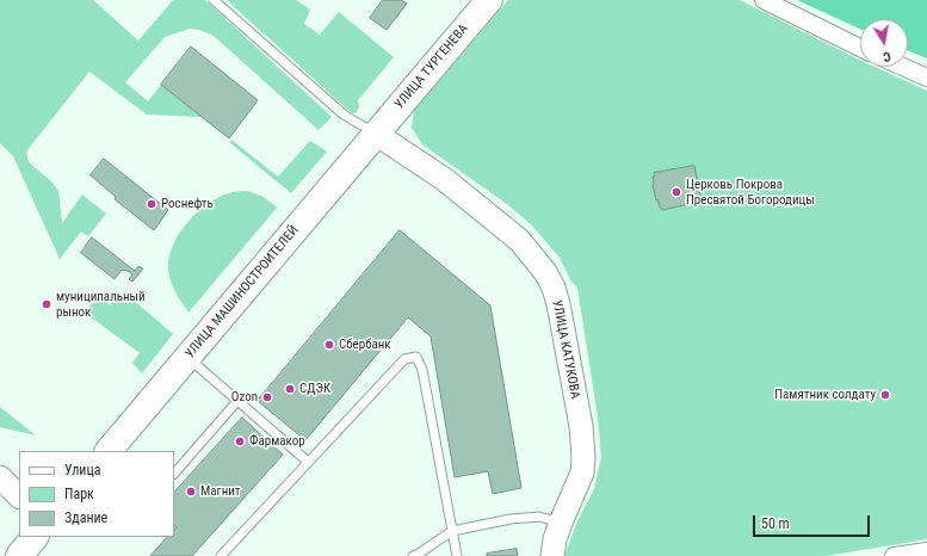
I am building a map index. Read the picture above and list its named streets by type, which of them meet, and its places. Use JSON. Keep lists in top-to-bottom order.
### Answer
{
  "streets": {
    "main road": ["УЛИЦА ТУРГЕНЕВА", "УЛИЦА МАШИНОСТРОИТЕЛЕЙ"],
    "street": ["УЛИЦА КАТУКОВА"]
  },
  "crossings": [
    ["УЛИЦА ТУРГЕНЕВА", "УЛИЦА МАШИНОСТРОИТЕЛЕЙ"],
    ["УЛИЦА ТУРГЕНЕВА", "УЛИЦА КАТУКОВА"],
    ["УЛИЦА МАШИНОСТРОИТЕЛЕЙ", "УЛИЦА КАТУКОВА"]
  ],
  "places": [
    "Церковь Покрова Пресвятой Богородицы",
    "Роснефть",
    "муниципальный рынок",
    "Сбербанк",
    "СДЭК",
    "Памятник солдату",
    "Ozon",
    "Фармакор",
    "Магнит"
  ],
  "legend": ["Улица", "Парк", "Здание"],
  "scale_bar": "50 m",
  "north": "bottom"
}
